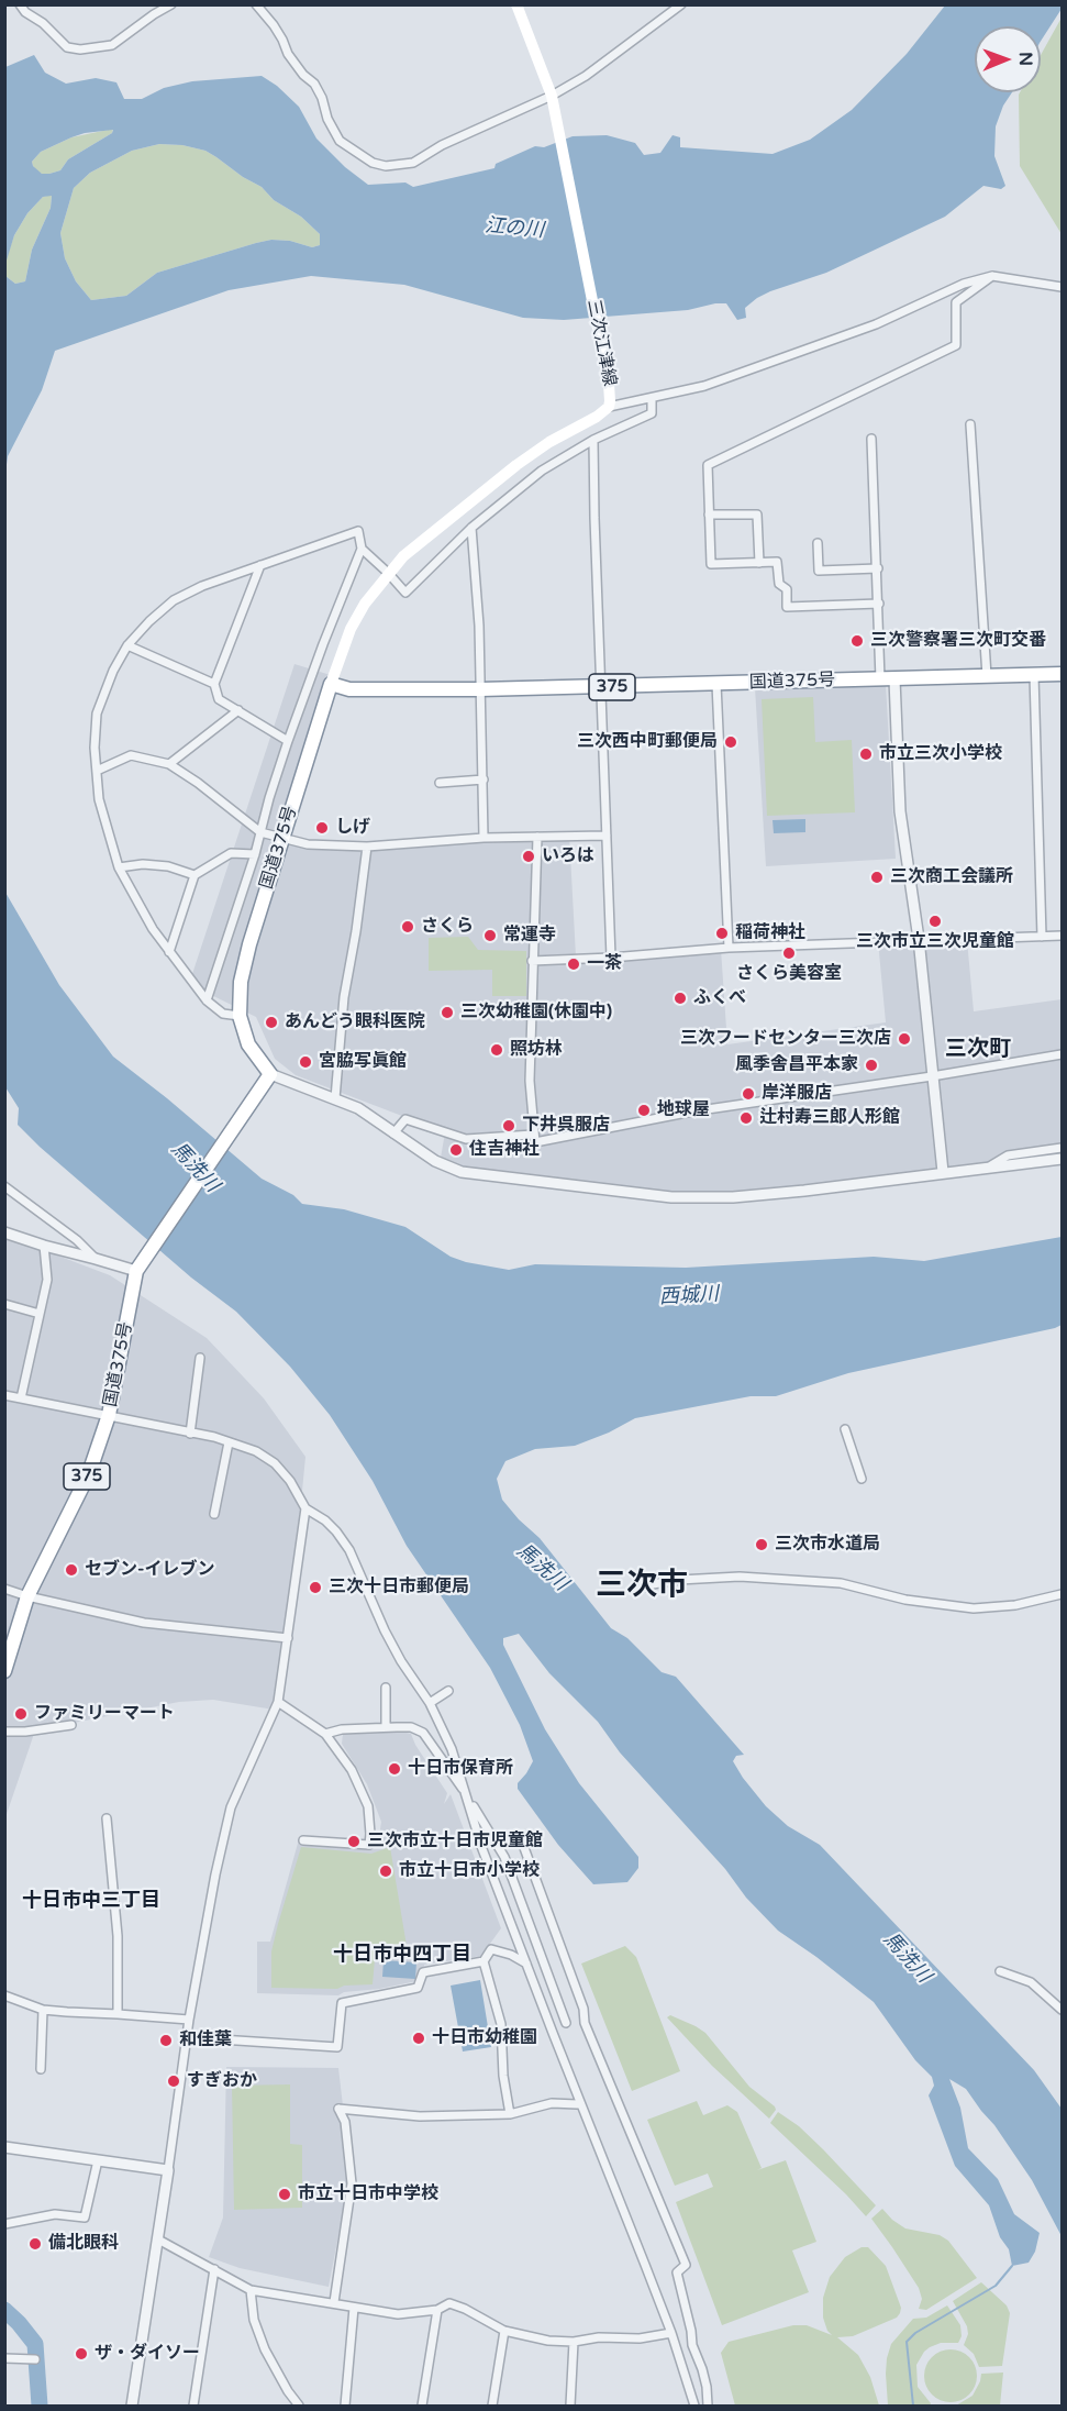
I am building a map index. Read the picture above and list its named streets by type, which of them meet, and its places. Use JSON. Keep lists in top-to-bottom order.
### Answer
{
  "streets": {
    "highway": ["国道375号", "375"],
    "main road": ["三次江津線"]
  },
  "crossings": [
    ["三次江津線", "国道375号"]
  ],
  "districts": [
    "三次町",
    "三次市",
    "十日市中三丁目",
    "十日市中四丁目"
  ],
  "water": ["江の川", "馬洗川", "西城川"],
  "places": [
    "三次警察署三次町交番",
    "三次西中町郵便局",
    "市立三次小学校",
    "しげ",
    "いろは",
    "三次商工会議所",
    "三次市立三次児童館",
    "さくら",
    "稲荷神社",
    "常運寺",
    "さくら美容室",
    "一茶",
    "ふくべ",
    "三次幼稚園(休園中)",
    "あんどう眼科医院",
    "三次フードセンター三次店",
    "照坊林",
    "宮脇写眞館",
    "風季舎昌平本家",
    "岸洋服店",
    "地球屋",
    "辻村寿三郎人形館",
    "下井呉服店",
    "住吉神社",
    "三次市水道局",
    "セブン-イレブン",
    "三次十日市郵便局",
    "ファミリーマート",
    "十日市保育所",
    "三次市立十日市児童館",
    "市立十日市小学校",
    "十日市幼稚園",
    "和佳葉",
    "すぎおか",
    "市立十日市中学校",
    "備北眼科",
    "ザ・ダイソー"
  ],
  "north": "right"
}
